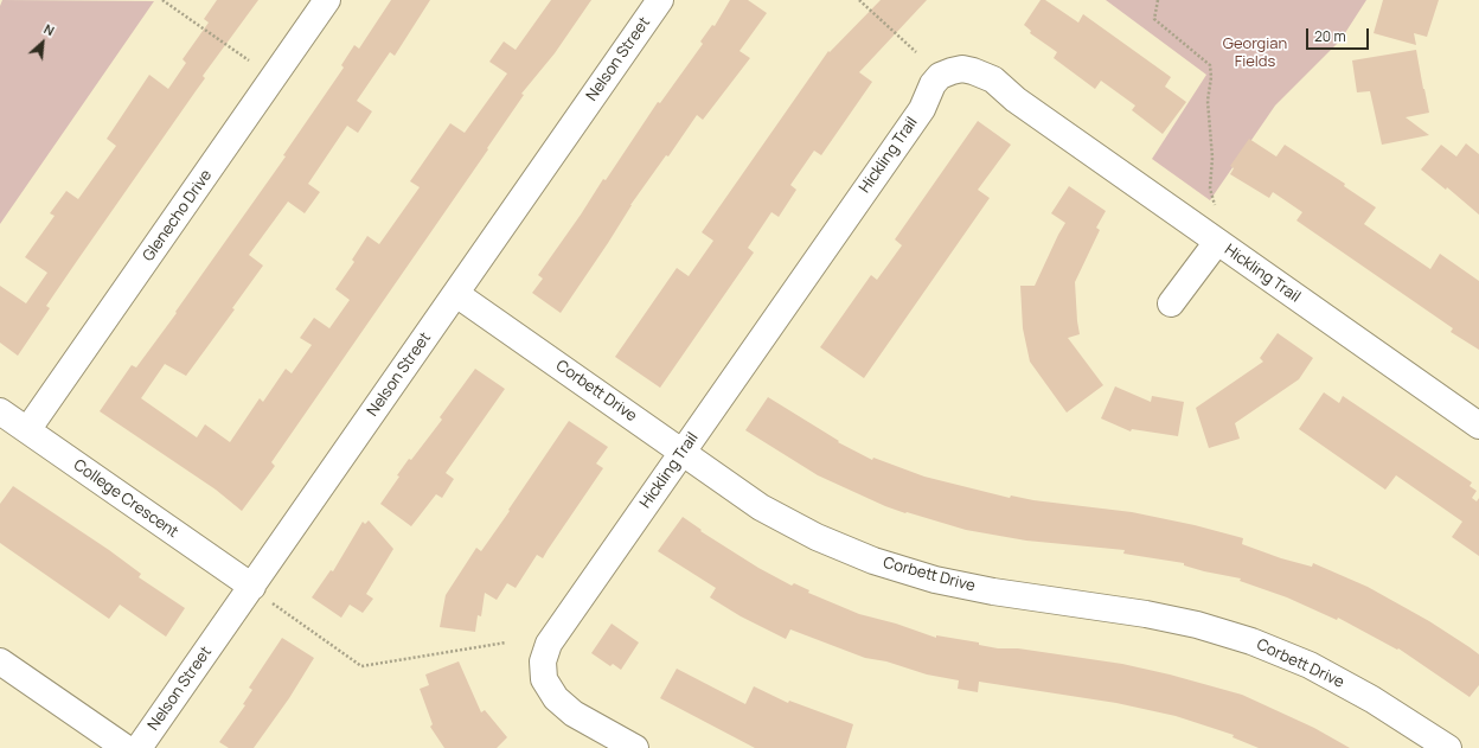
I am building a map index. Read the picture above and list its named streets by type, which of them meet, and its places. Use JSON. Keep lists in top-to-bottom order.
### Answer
{
  "streets": {
    "street": [
      "Nelson Street",
      "Hickling Trail",
      "Glenecho Drive",
      "Corbett Drive",
      "College Crescent"
    ]
  },
  "crossings": [
    ["Nelson Street", "Corbett Drive"],
    ["Nelson Street", "College Crescent"],
    ["Hickling Trail", "Corbett Drive"],
    ["Glenecho Drive", "College Crescent"]
  ],
  "parks": ["Georgian Fields"],
  "scale_bar": "20 m",
  "north": "top right"
}
